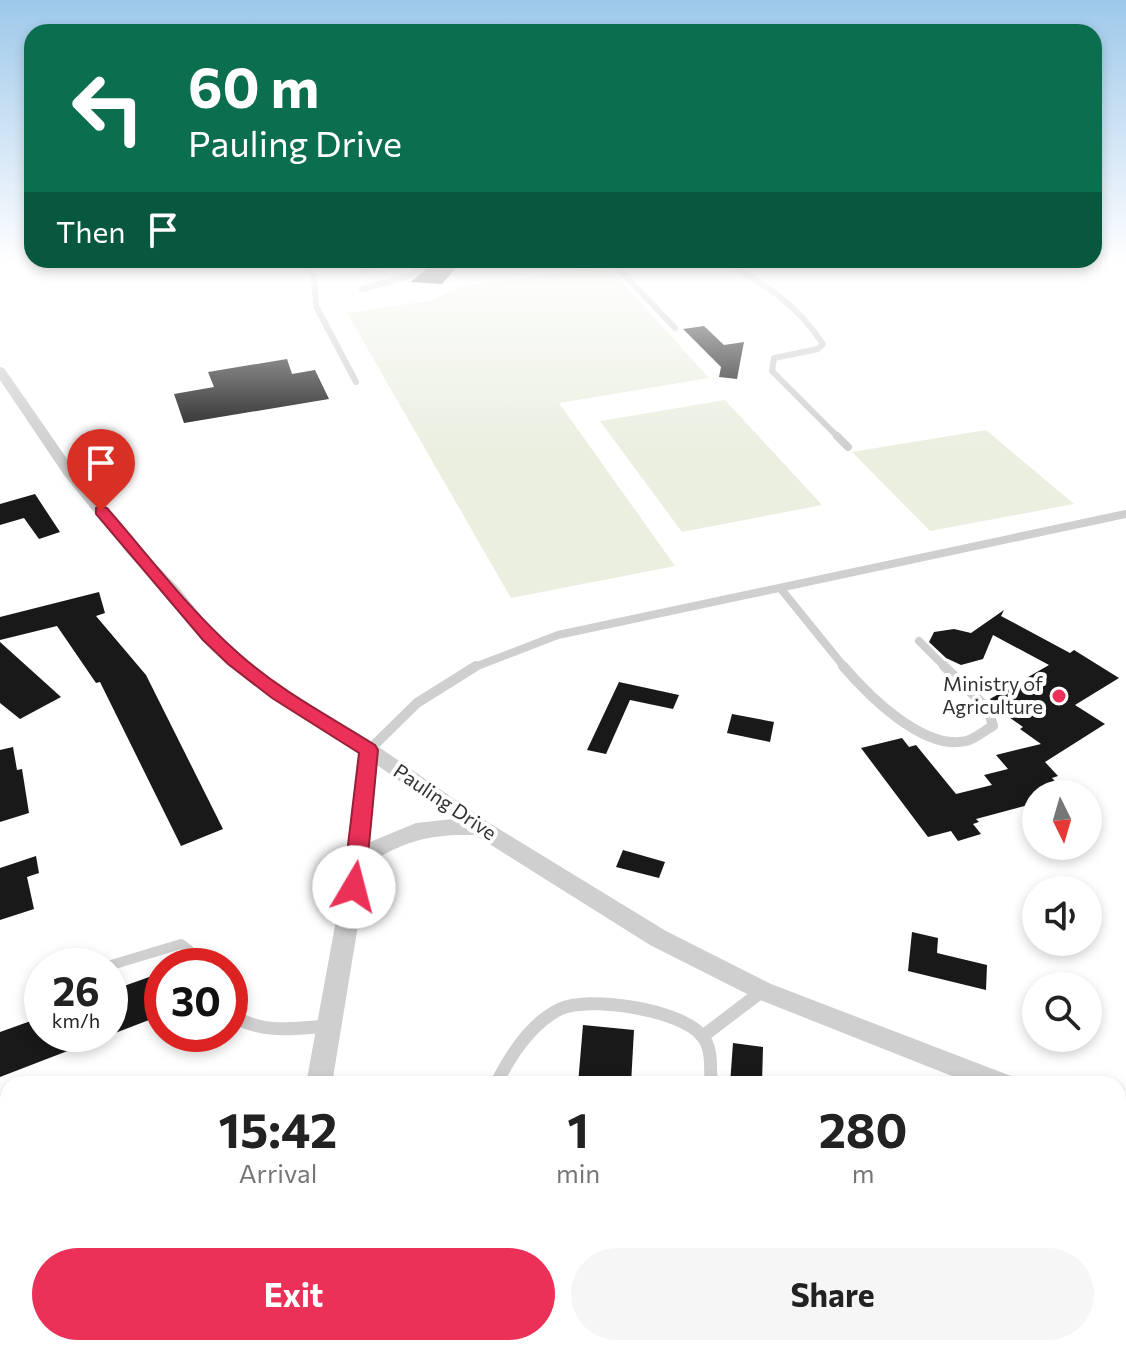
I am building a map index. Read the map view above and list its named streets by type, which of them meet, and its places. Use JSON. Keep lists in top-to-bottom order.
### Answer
{
  "streets": {
    "street": ["Pauling Drive"]
  },
  "places": ["Ministry of Agriculture"],
  "north": "bottom",
  "page": {
    "turn": ["60 m", "Pauling Drive"],
    "then": "Then",
    "speed": "26 km/h",
    "limit": "30",
    "eta": [
      "15:42",
      "Arrival",
      "1",
      "min",
      "280",
      "m"
    ],
    "buttons": ["Exit", "Share"]
  }
}
